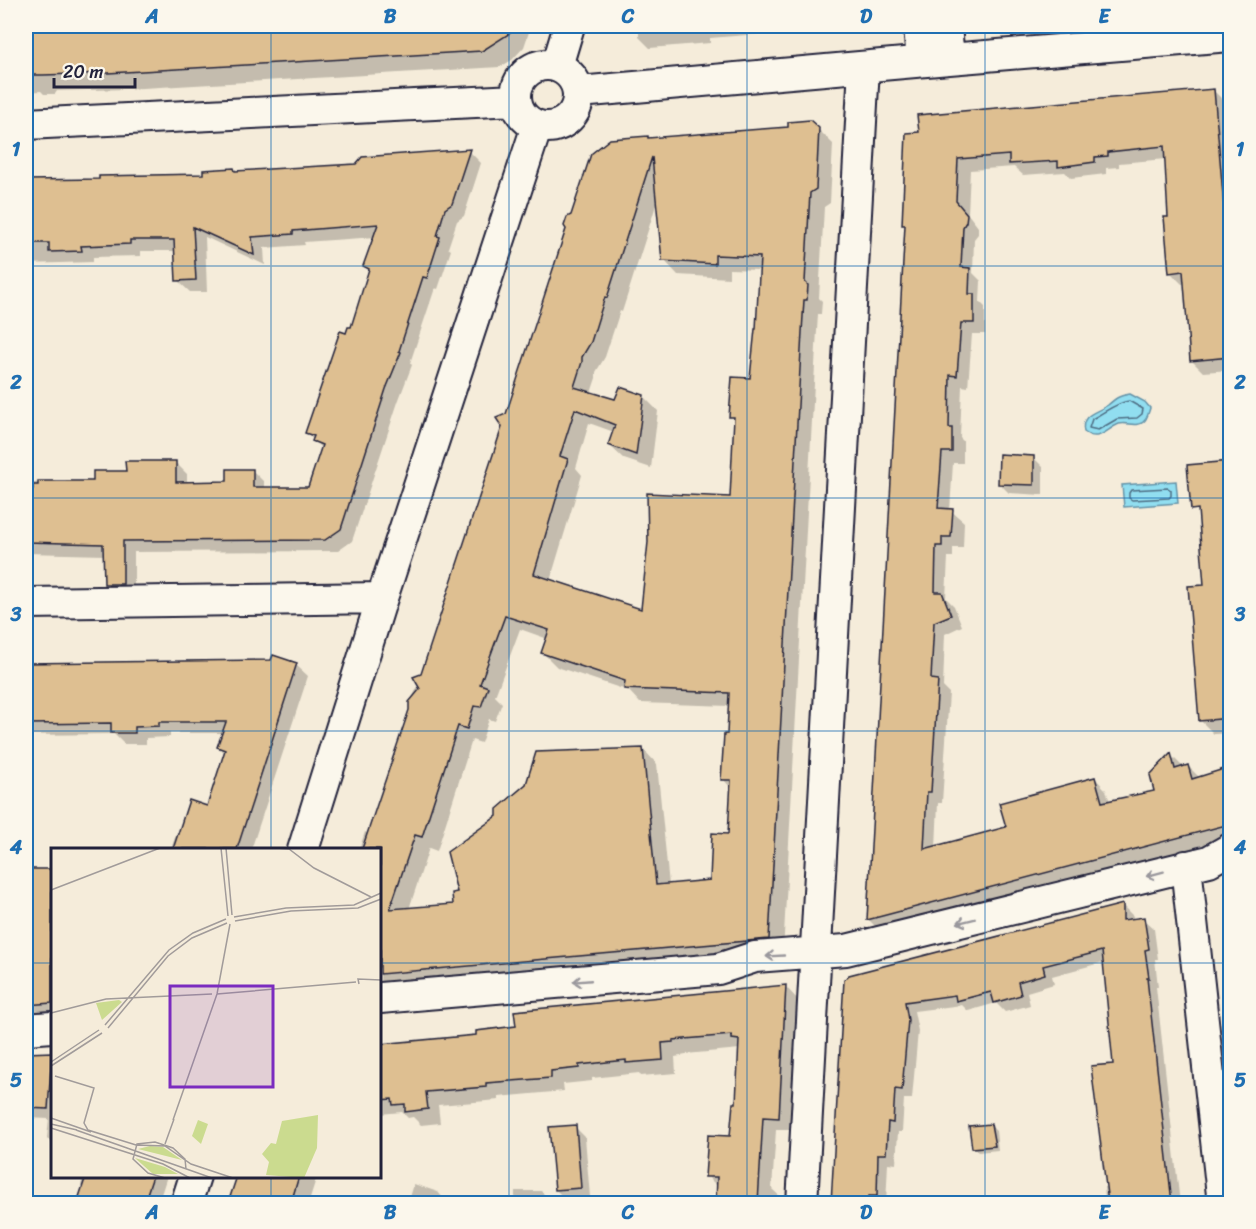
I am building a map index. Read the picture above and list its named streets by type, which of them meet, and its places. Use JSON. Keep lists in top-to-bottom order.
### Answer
{
  "scale_bar": "20 m",
  "grid": {
    "columns": [
      "A",
      "B",
      "C",
      "D",
      "E"
    ],
    "rows": [
      "1",
      "2",
      "3",
      "4",
      "5"
    ]
  }
}
